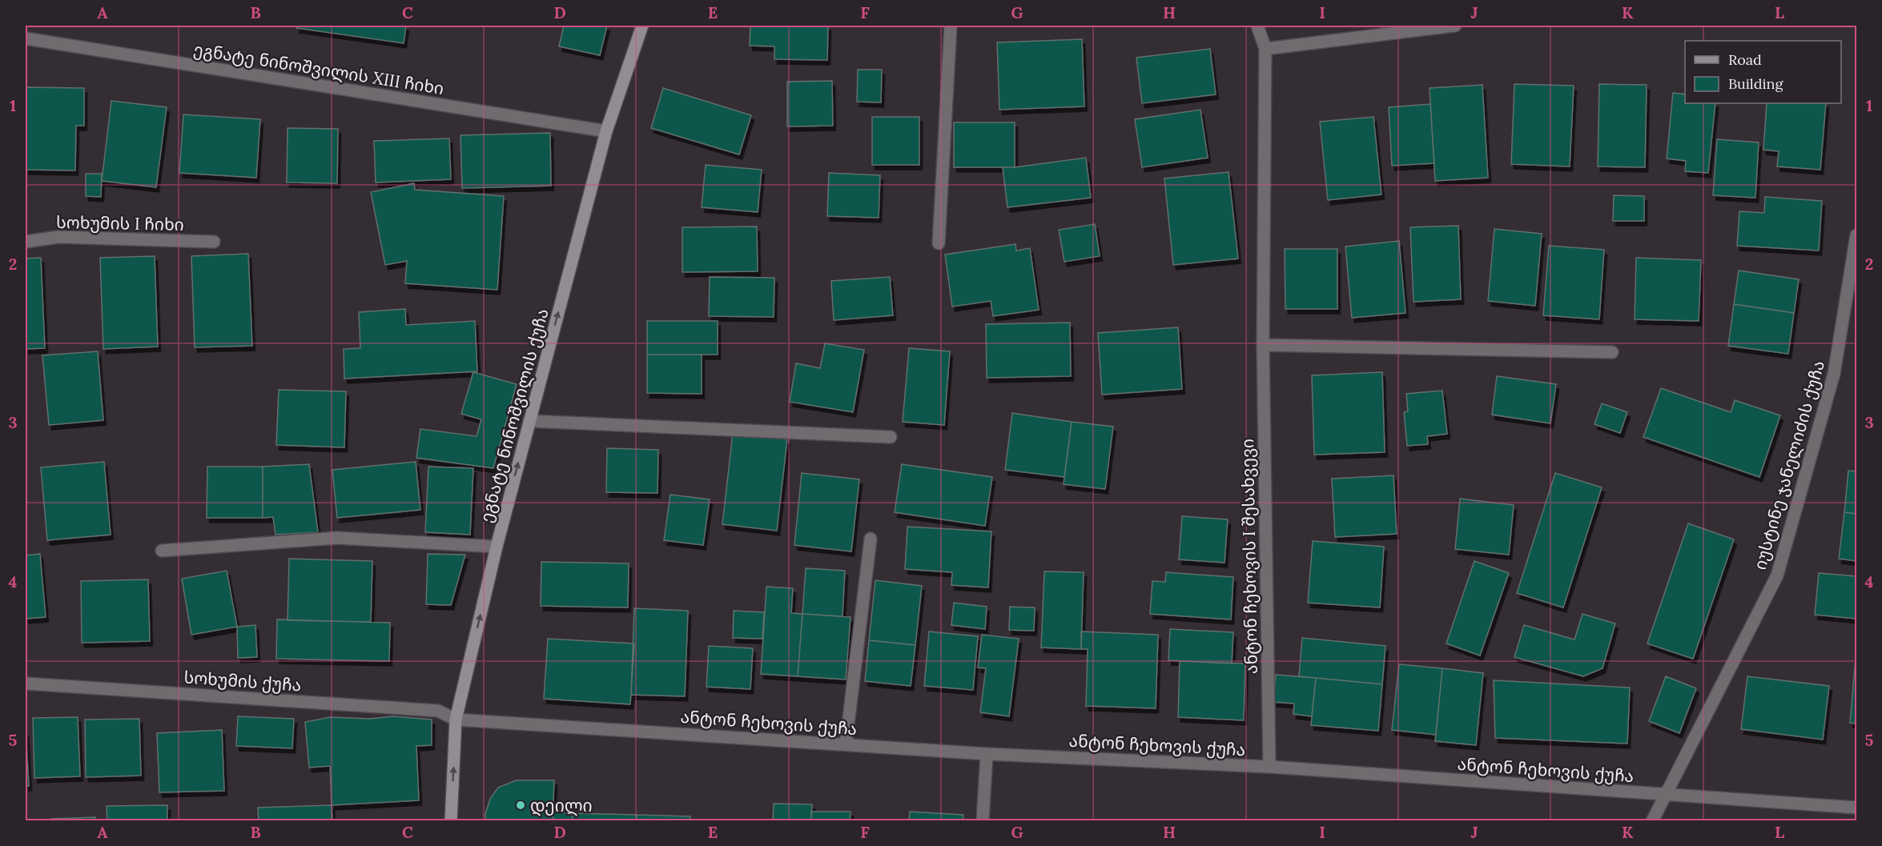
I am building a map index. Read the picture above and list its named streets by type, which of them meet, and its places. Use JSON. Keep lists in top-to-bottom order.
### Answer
{
  "streets": {
    "main road": ["ეგნატე ნინოშვილის ქუჩა"],
    "street": [
      "ეგნატე ნინოშვილის XIII ჩიხი",
      "სოხუმის I ჩიხი",
      "იუსტინე ჯანელიძის ქუჩა",
      "ანტონ ჩეხოვის I შესახვევი",
      "სოხუმის ქუჩა",
      "ანტონ ჩეხოვის ქუჩა"
    ]
  },
  "crossings": [
    ["ეგნატე ნინოშვილის XIII ჩიხი", "ეგნატე ნინოშვილის ქუჩა"],
    ["ეგნატე ნინოშვილის ქუჩა", "სოხუმის ქუჩა"],
    ["ეგნატე ნინოშვილის ქუჩა", "ანტონ ჩეხოვის ქუჩა"],
    ["იუსტინე ჯანელიძის ქუჩა", "ანტონ ჩეხოვის ქუჩა"],
    ["ანტონ ჩეხოვის I შესახვევი", "ანტონ ჩეხოვის ქუჩა"],
    ["სოხუმის ქუჩა", "ანტონ ჩეხოვის ქუჩა"]
  ],
  "one_way": ["ეგნატე ნინოშვილის ქუჩა"],
  "places": ["დეილი"],
  "legend": ["Road", "Building"],
  "grid": {
    "columns": [
      "A",
      "B",
      "C",
      "D",
      "E",
      "F",
      "G",
      "H",
      "I",
      "J",
      "K",
      "L"
    ],
    "rows": [
      "1",
      "2",
      "3",
      "4",
      "5"
    ]
  }
}
